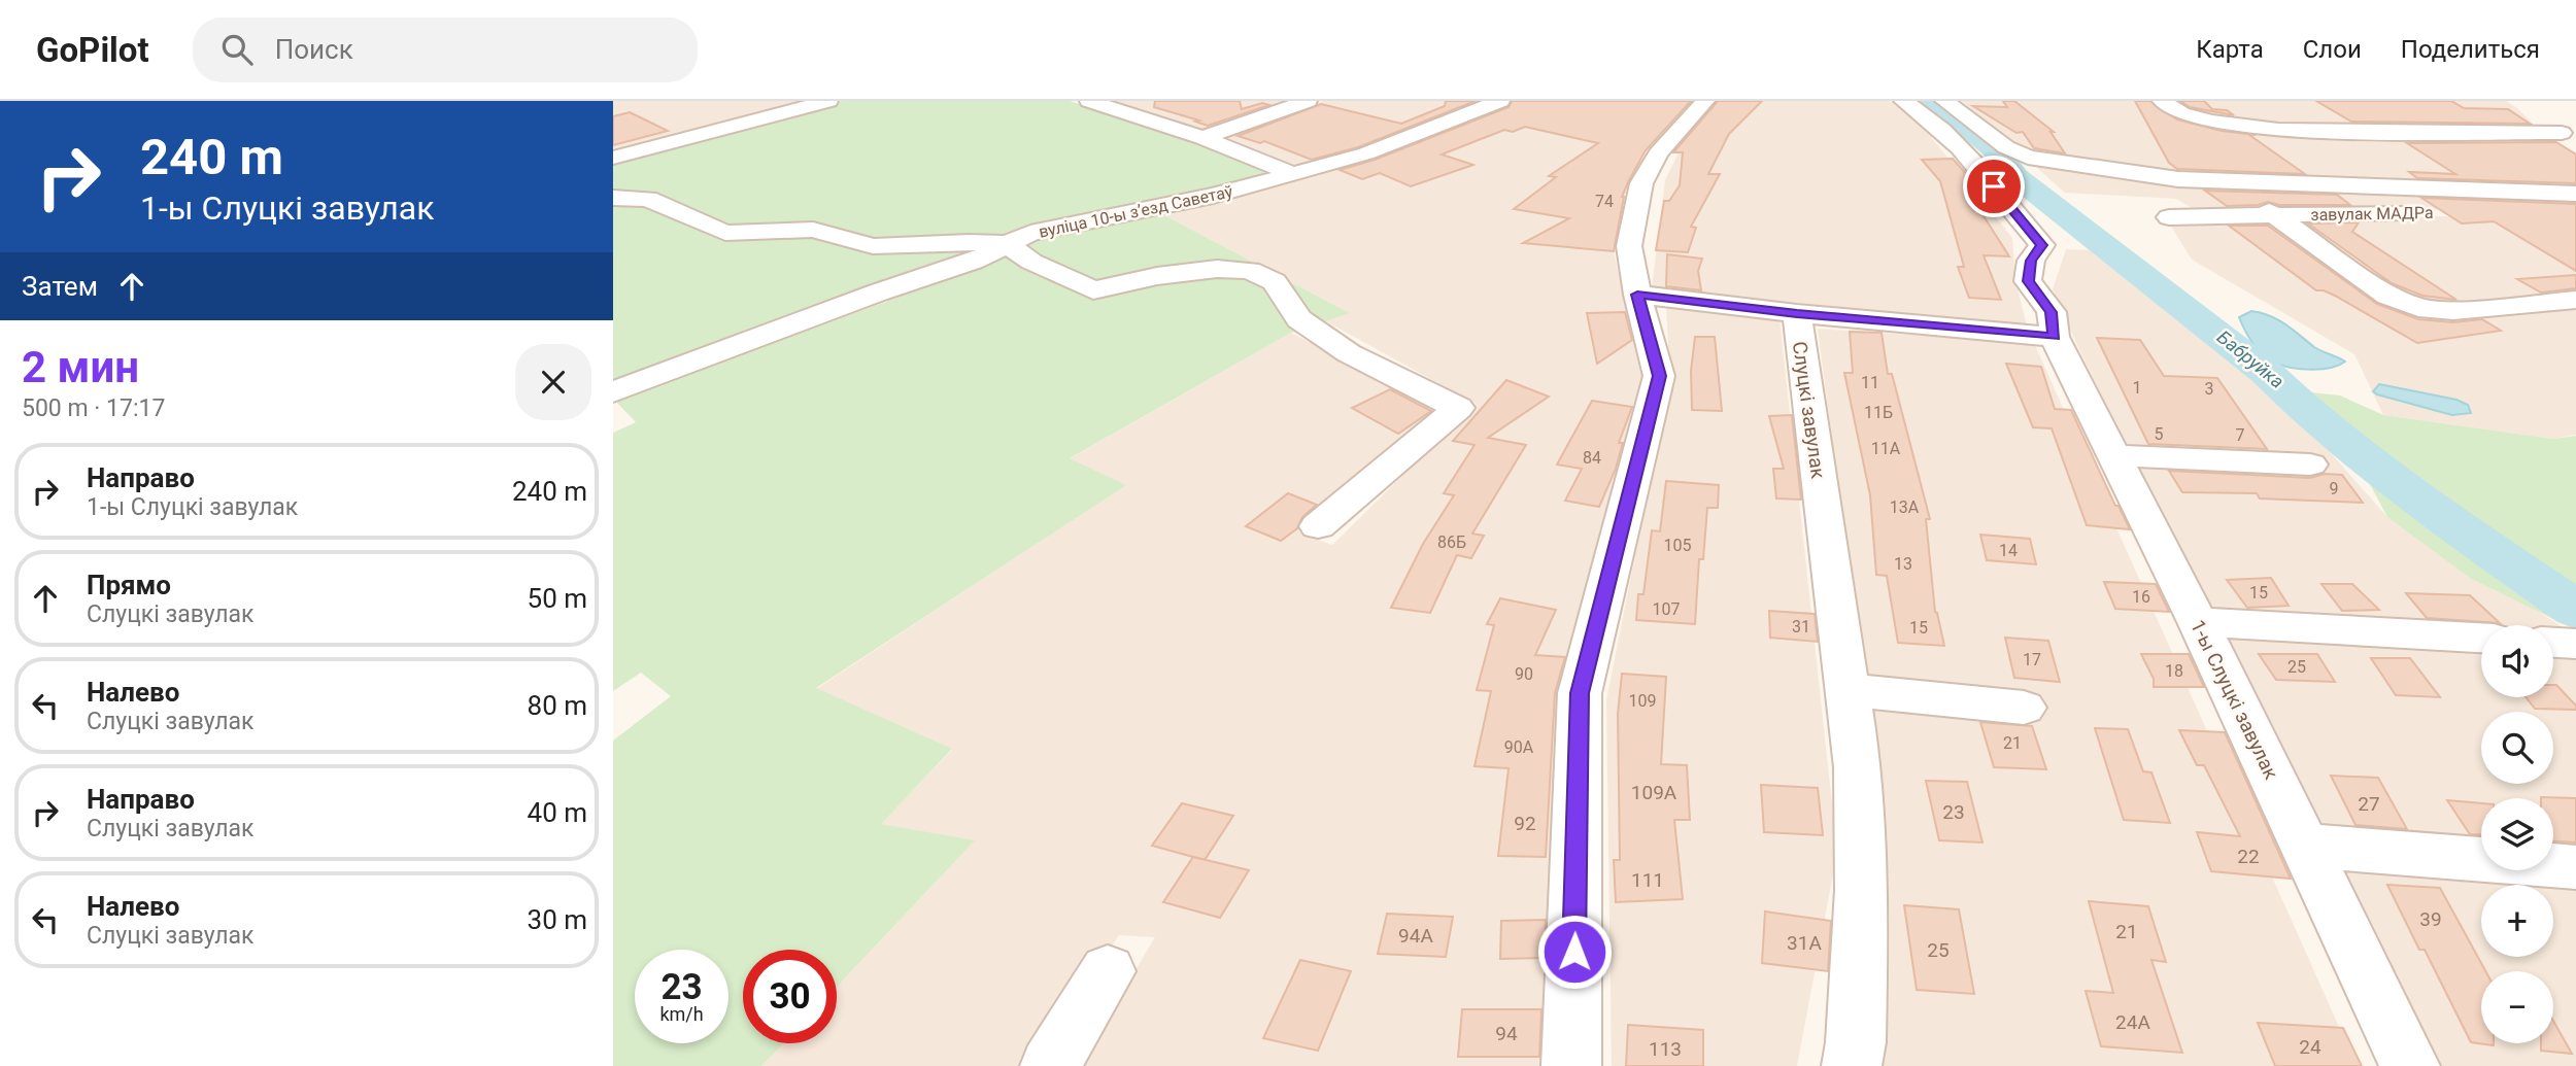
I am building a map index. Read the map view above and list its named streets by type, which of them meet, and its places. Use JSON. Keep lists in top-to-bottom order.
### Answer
{
  "streets": {
    "street": [
      "вуліца 10-ы зʼезд Саветаў",
      "завулак МАДРа",
      "Слуцкі завулак",
      "1-ы Слуцкі завулак"
    ]
  },
  "crossings": [
    ["Слуцкі завулак", "1-ы Слуцкі завулак"]
  ],
  "water": ["Бабруйка"],
  "house_numbers": [
    "74",
    "11",
    "1",
    "3",
    "11Б",
    "5",
    "7",
    "11А",
    "84",
    "9",
    "13А",
    "86Б",
    "105",
    "14",
    "13",
    "15",
    "16",
    "107",
    "31",
    "15",
    "17",
    "25",
    "18",
    "90",
    "109",
    "21",
    "90А",
    "109А",
    "27",
    "23",
    "92",
    "22",
    "111",
    "39",
    "21",
    "94А",
    "31А",
    "25",
    "24А",
    "94",
    "24",
    "113"
  ],
  "page": {
    "header": "GoPilot",
    "search": "Поиск",
    "nav": ["Карта", "Слои", "Поделиться"],
    "turn": ["240 m", "1-ы Слуцкі завулак"],
    "then": "Затем",
    "heading": ["2 мин", "500 m · 17:17"],
    "list": [
      {
        "name": "Направо",
        "note": "1-ы Слуцкі завулак",
        "value": "240 m"
      },
      {
        "name": "Прямо",
        "note": "Слуцкі завулак",
        "value": "50 m"
      },
      {
        "name": "Налево",
        "note": "Слуцкі завулак",
        "value": "80 m"
      },
      {
        "name": "Направо",
        "note": "Слуцкі завулак",
        "value": "40 m"
      },
      {
        "name": "Налево",
        "note": "Слуцкі завулак",
        "value": "30 m"
      }
    ],
    "map_buttons": ["+", "−"],
    "speed": "23 km/h",
    "limit": "30"
  }
}
